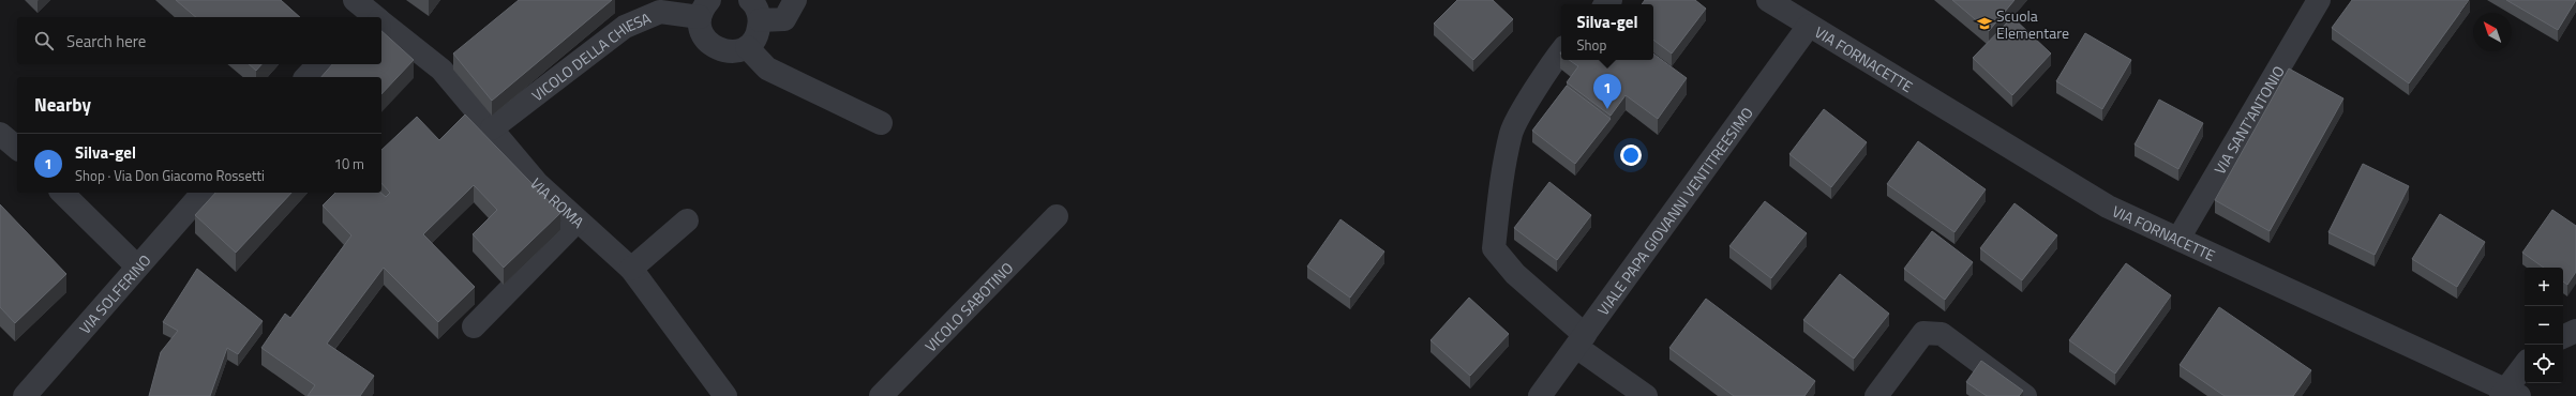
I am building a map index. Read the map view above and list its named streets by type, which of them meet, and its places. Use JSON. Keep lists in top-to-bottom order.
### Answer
{
  "streets": {
    "street": [
      "VICOLO DELLA CHIESA",
      "VIA FORNACETTE",
      "VIA SANT'ANTONIO",
      "VIA ROMA",
      "VIALE PAPA GIOVANNI VENTITREESIMO",
      "VIA SOLFERINO",
      "VICOLO SABOTINO"
    ]
  },
  "crossings": [
    ["VICOLO DELLA CHIESA", "VIA ROMA"],
    ["VIA FORNACETTE", "VIA SANT'ANTONIO"],
    ["VIA FORNACETTE", "VIALE PAPA GIOVANNI VENTITREESIMO"]
  ],
  "places": {
    "school or university": ["Scuola Elementare"]
  },
  "north": "top left",
  "page": {
    "popup": ["Silva-gel", "Shop"],
    "search": "Search here",
    "pins": "1",
    "heading": "Nearby",
    "list": [
      {
        "mark": "1",
        "name": "Silva-gel",
        "note": "Shop · Via Don Giacomo Rossetti",
        "value": "10 m"
      }
    ],
    "map_buttons": ["+", "−"]
  }
}
